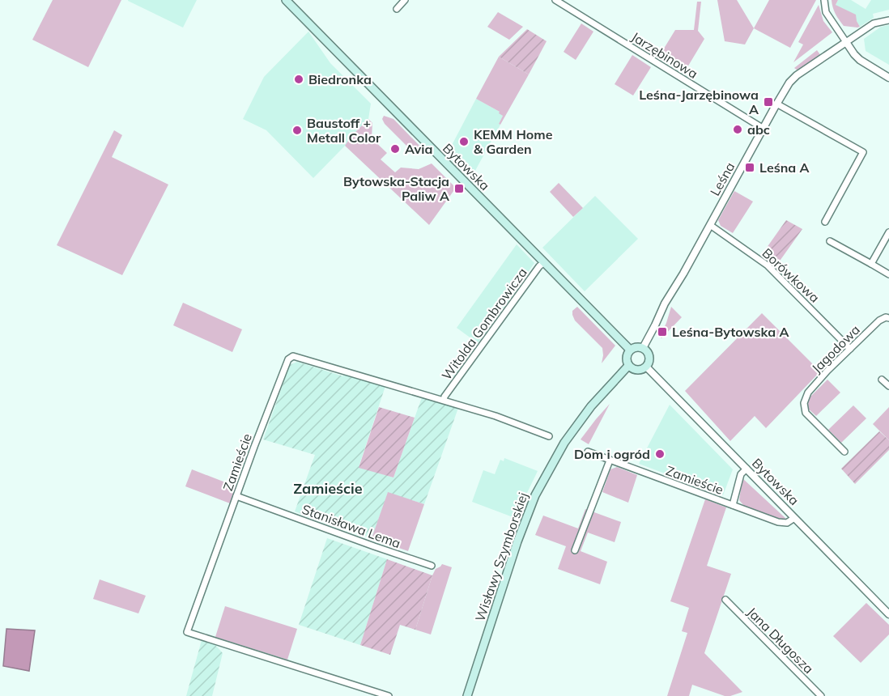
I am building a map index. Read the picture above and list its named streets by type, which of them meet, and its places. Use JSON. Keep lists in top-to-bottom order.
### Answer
{
  "streets": {
    "main road": ["Bytowska", "Wisławy Szymborskiej"],
    "street": [
      "Jarzębinowa",
      "Leśna",
      "Borówkowa",
      "Witolda Gombrowicza",
      "Jagodowa",
      "Zamieście",
      "Stanisława Lema",
      "Jana Długosza"
    ]
  },
  "crossings": [
    ["Jarzębinowa", "Leśna"],
    ["Bytowska", "Leśna"],
    ["Bytowska", "Witolda Gombrowicza"],
    ["Bytowska", "Zamieście"],
    ["Bytowska", "Wisławy Szymborskiej"],
    ["Leśna", "Borówkowa"],
    ["Leśna", "Wisławy Szymborskiej"],
    ["Borówkowa", "Jagodowa"],
    ["Witolda Gombrowicza", "Zamieście"],
    ["Zamieście", "Stanisława Lema"]
  ],
  "districts": ["Zamieście"],
  "places": {
    "other": [
      "Biedronka",
      "abc",
      "Baustoff + Metall Color",
      "KEMM Home & Garden",
      "Avia",
      "Dom i ogród"
    ],
    "transit": [
      "Leśna-Jarzębinowa A",
      "Leśna A",
      "Bytowska-Stacja Paliw A",
      "Leśna-Bytowska A"
    ]
  }
}
